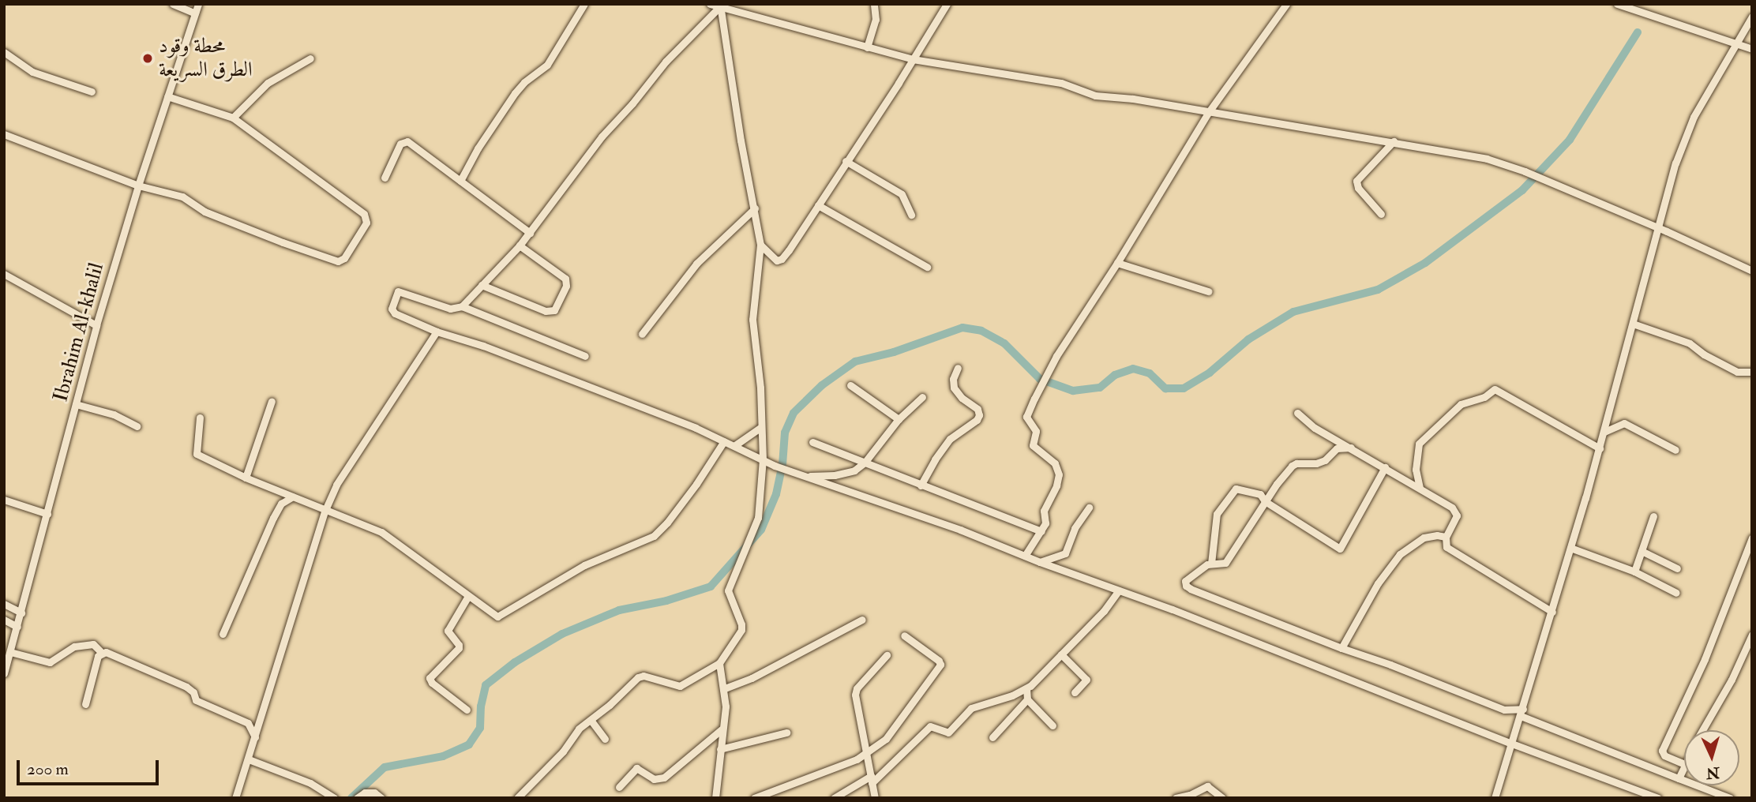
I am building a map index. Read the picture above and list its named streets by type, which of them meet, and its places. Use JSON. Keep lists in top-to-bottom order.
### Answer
{
  "streets": {
    "street": ["Ibrahim Al-khalil"]
  },
  "places": ["محطة وقود الطرق السريعة"],
  "scale_bar": "200 m",
  "north": "bottom"
}
